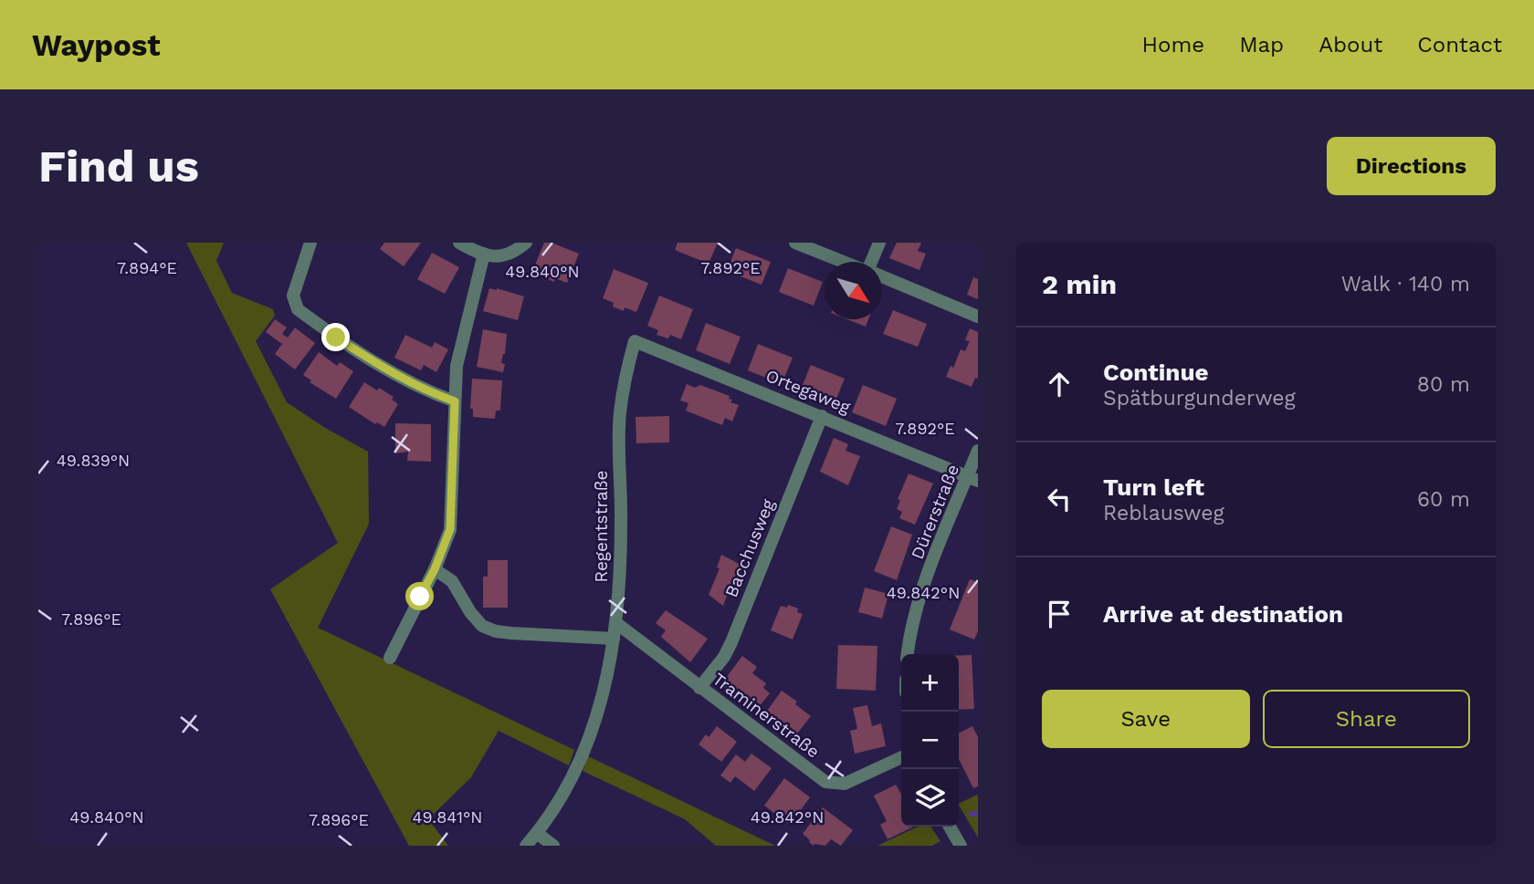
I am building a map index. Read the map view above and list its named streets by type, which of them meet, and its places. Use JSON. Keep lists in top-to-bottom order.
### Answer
{
  "streets": {
    "street": [
      "Ortegaweg",
      "Dürerstraße",
      "Regentstraße",
      "Bacchusweg",
      "Traminerstraße"
    ]
  },
  "crossings": [
    ["Ortegaweg", "Dürerstraße"],
    ["Ortegaweg", "Regentstraße"],
    ["Ortegaweg", "Bacchusweg"],
    ["Regentstraße", "Traminerstraße"],
    ["Bacchusweg", "Traminerstraße"]
  ],
  "north": "bottom right",
  "page": {
    "header": "Waypost",
    "nav": [
      "Home",
      "Map",
      "About",
      "Contact"
    ],
    "buttons": [
      "Directions",
      ["Save", "Share"]
    ],
    "title": "Find us",
    "heading": ["2 min", "Walk · 140 m"],
    "list": [
      ["Continue", "Spätburgunderweg", "80 m"],
      ["Turn left", "Reblausweg", "60 m"],
      "Arrive at destination"
    ],
    "map_buttons": ["+", "−"]
  },
  "coordinates": [
    "7.894°E",
    "7.892°E",
    "49.840°N",
    "49.839°N",
    "49.842°N",
    "7.896°E",
    "49.841°N"
  ]
}
